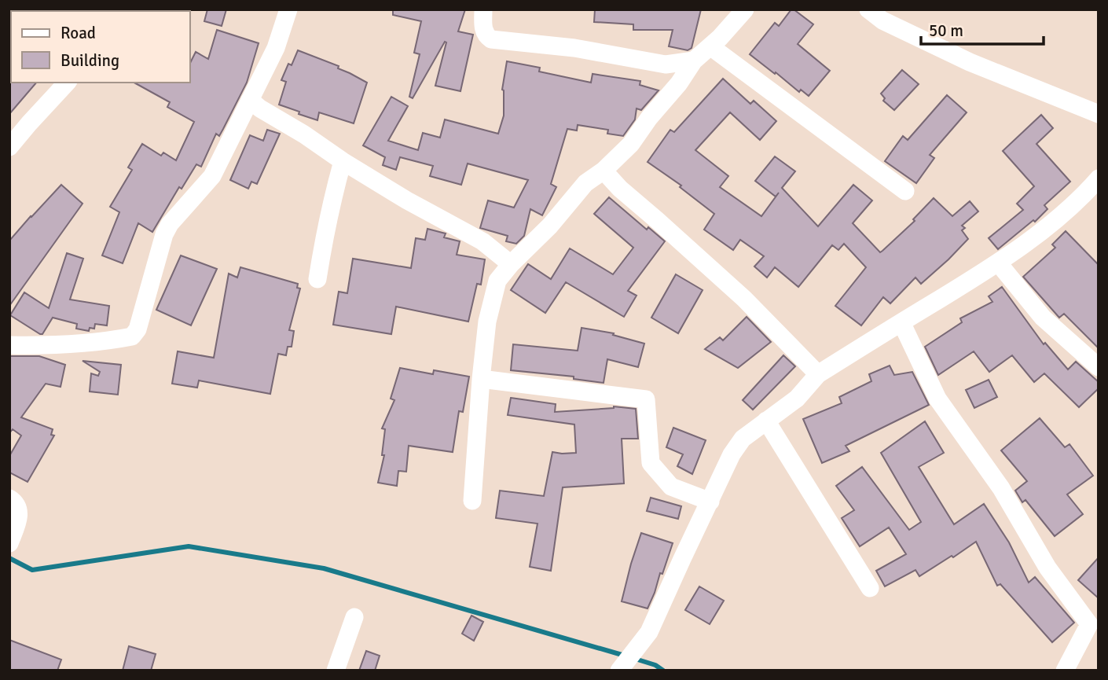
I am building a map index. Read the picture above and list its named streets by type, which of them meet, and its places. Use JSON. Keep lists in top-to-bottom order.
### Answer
{
  "legend": ["Road", "Building"],
  "scale_bar": "50 m"
}
